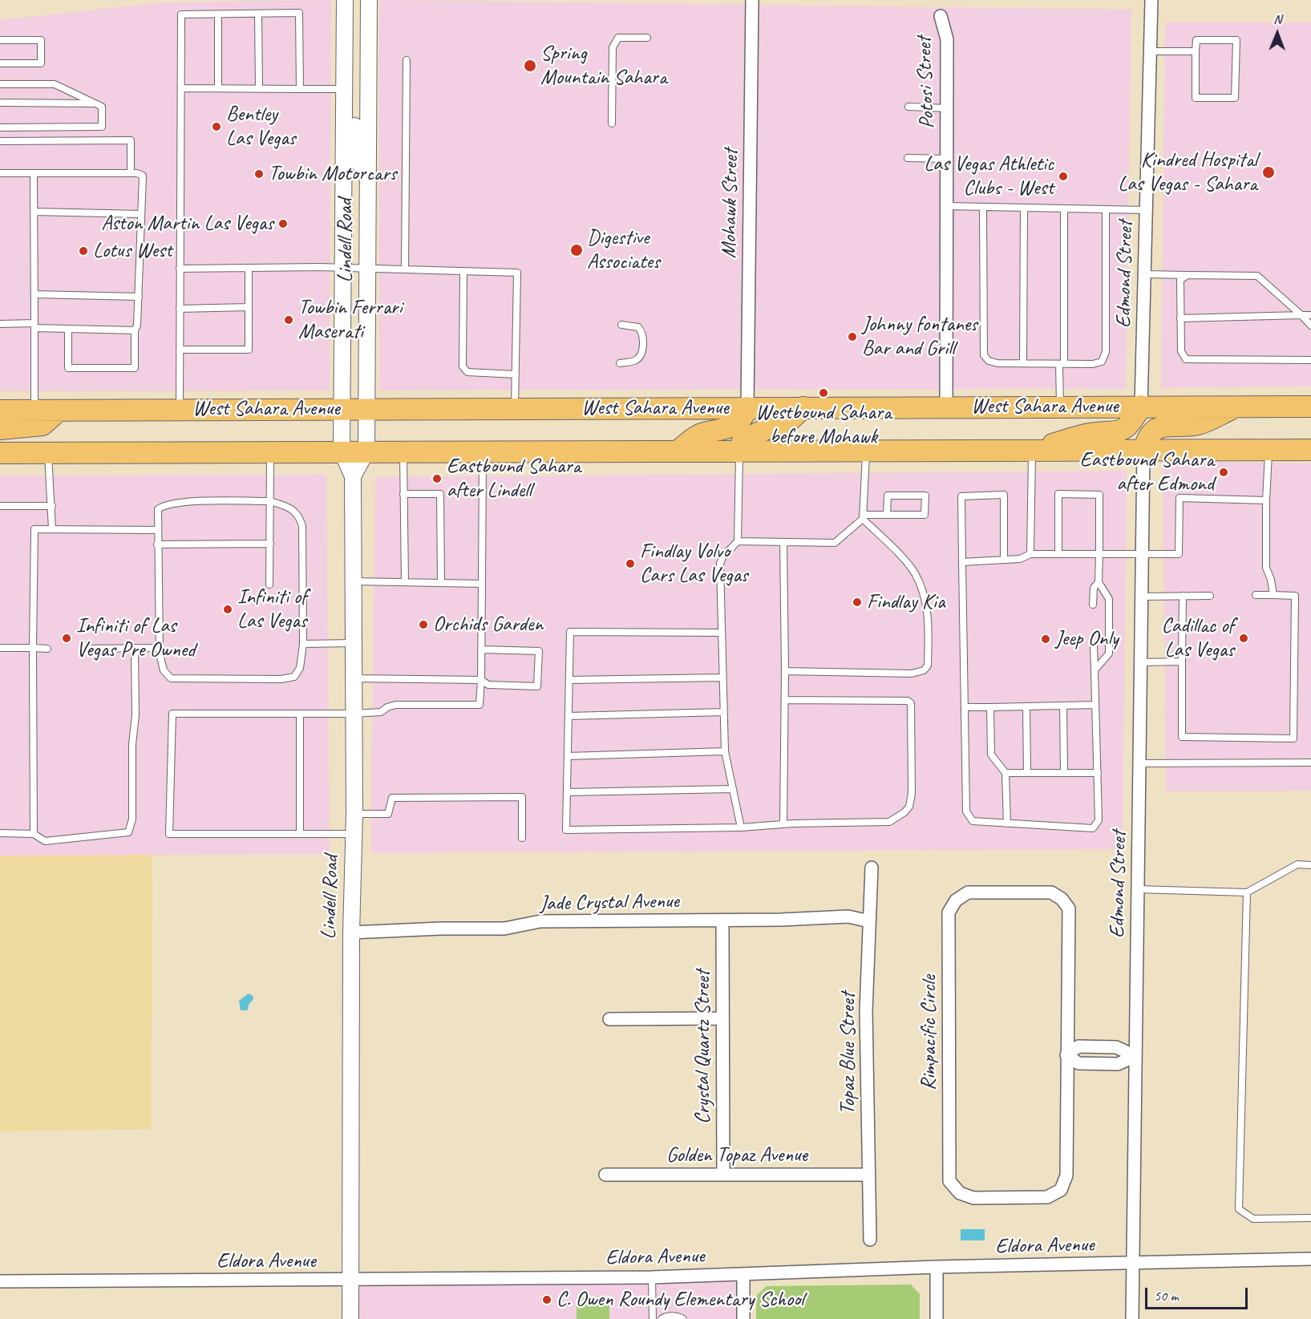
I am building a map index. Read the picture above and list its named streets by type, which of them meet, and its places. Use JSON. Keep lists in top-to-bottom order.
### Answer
{
  "streets": {
    "main road": ["West Sahara Avenue"],
    "street": [
      "Potosi Street",
      "Mohawk Street",
      "Lindell Road",
      "Edmond Street",
      "Jade Crystal Avenue",
      "Rimpacific Circle",
      "Crystal Quartz Street",
      "Topaz Blue Street",
      "Golden Topaz Avenue",
      "Eldora Avenue"
    ]
  },
  "crossings": [
    ["Potosi Street", "West Sahara Avenue"],
    ["Mohawk Street", "West Sahara Avenue"],
    ["Lindell Road", "West Sahara Avenue"],
    ["Lindell Road", "Jade Crystal Avenue"],
    ["Lindell Road", "Eldora Avenue"],
    ["Edmond Street", "West Sahara Avenue"],
    ["Edmond Street", "Eldora Avenue"],
    ["Jade Crystal Avenue", "Crystal Quartz Street"],
    ["Jade Crystal Avenue", "Topaz Blue Street"],
    ["Crystal Quartz Street", "Golden Topaz Avenue"],
    ["Topaz Blue Street", "Golden Topaz Avenue"]
  ],
  "places": [
    "Spring Mountain Sahara",
    "Bentley Las Vegas",
    "Kindred Hospital Las Vegas - Sahara",
    "Towbin Motorcars",
    "Las Vegas Athletic Clubs - West",
    "Aston Martin Las Vegas",
    "Digestive Associates",
    "Lotus West",
    "Towbin Ferrari Maserati",
    "Johnny fontanes Bar and Grill",
    "Westbound Sahara before Mohawk",
    "Eastbound Sahara after Edmond",
    "Eastbound Sahara after Lindell",
    "Findlay Volvo Cars Las Vegas",
    "Findlay Kia",
    "Infiniti of Las Vegas",
    "Orchids Garden",
    "Infiniti of Las Vegas Pre Owned",
    "Cadillac of Las Vegas",
    "Jeep Only",
    "C. Owen Roundy Elementary School"
  ],
  "scale_bar": "50 m",
  "north": "top"
}
